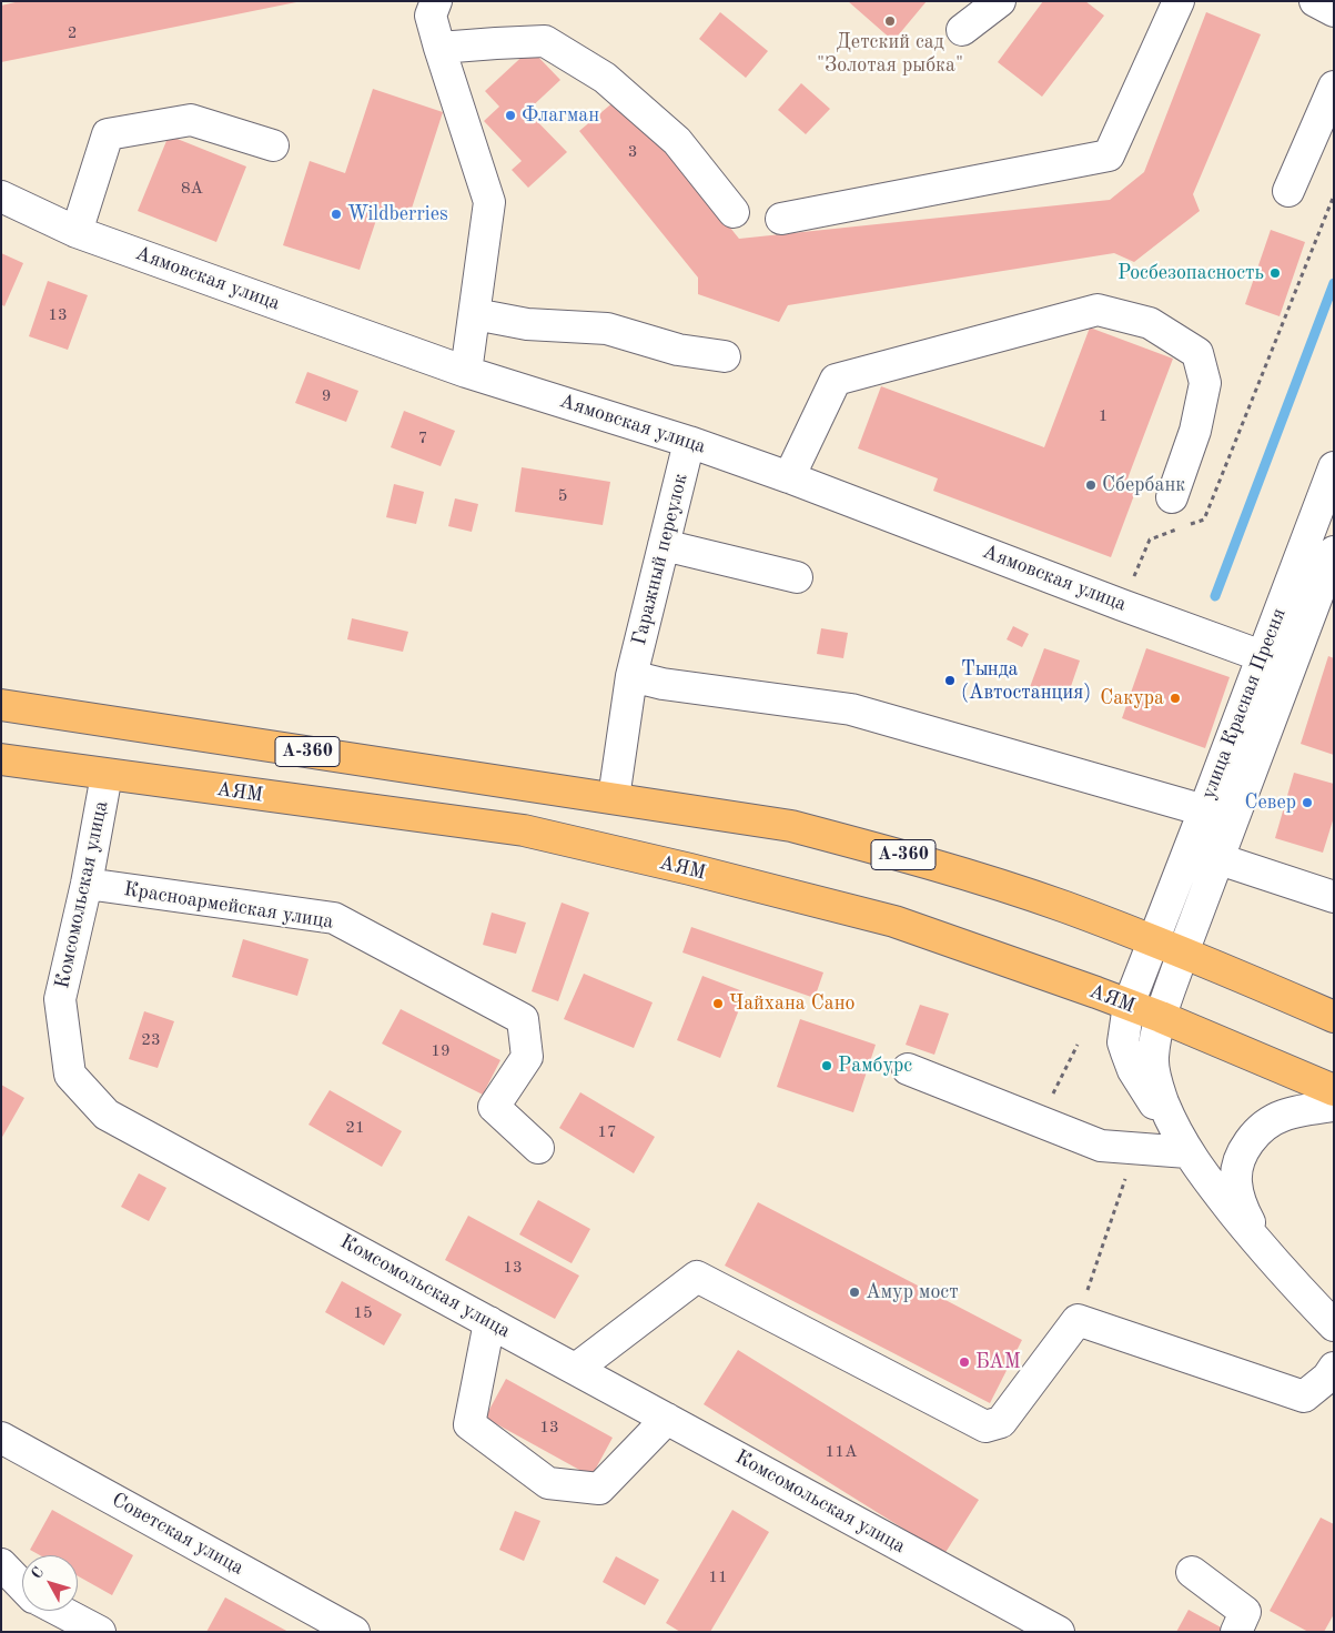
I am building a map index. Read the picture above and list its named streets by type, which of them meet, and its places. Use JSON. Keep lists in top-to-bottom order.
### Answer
{
  "streets": {
    "highway": ["А-360", "АЯМ"],
    "street": [
      "Аямовская улица",
      "Гаражный переулок",
      "улица Красная Пресня",
      "Комсомольская улица",
      "Красноармейская улица",
      "Советская улица"
    ]
  },
  "crossings": [
    ["Аямовская улица", "Гаражный переулок"],
    ["Аямовская улица", "улица Красная Пресня"],
    ["Гаражный переулок", "А-360"],
    ["улица Красная Пресня", "А-360"],
    ["улица Красная Пресня", "АЯМ"],
    ["АЯМ", "Комсомольская улица"],
    ["Комсомольская улица", "Красноармейская улица"]
  ],
  "places": [
    "Детский сад \"Золотая рыбка\"",
    "Флагман",
    "Wildberries",
    "Росбезопасность",
    "Сбербанк",
    "Тында (Автостанция)",
    "Сакура",
    "Север",
    "Чайхана Сано",
    "Рамбурс",
    "Амур мост",
    "БАМ"
  ],
  "house_numbers": [
    "2",
    "3",
    "8А",
    "13",
    "9",
    "1",
    "7",
    "5",
    "23",
    "19",
    "21",
    "17",
    "13",
    "15",
    "13",
    "11А",
    "11"
  ],
  "north": "top left"
}
